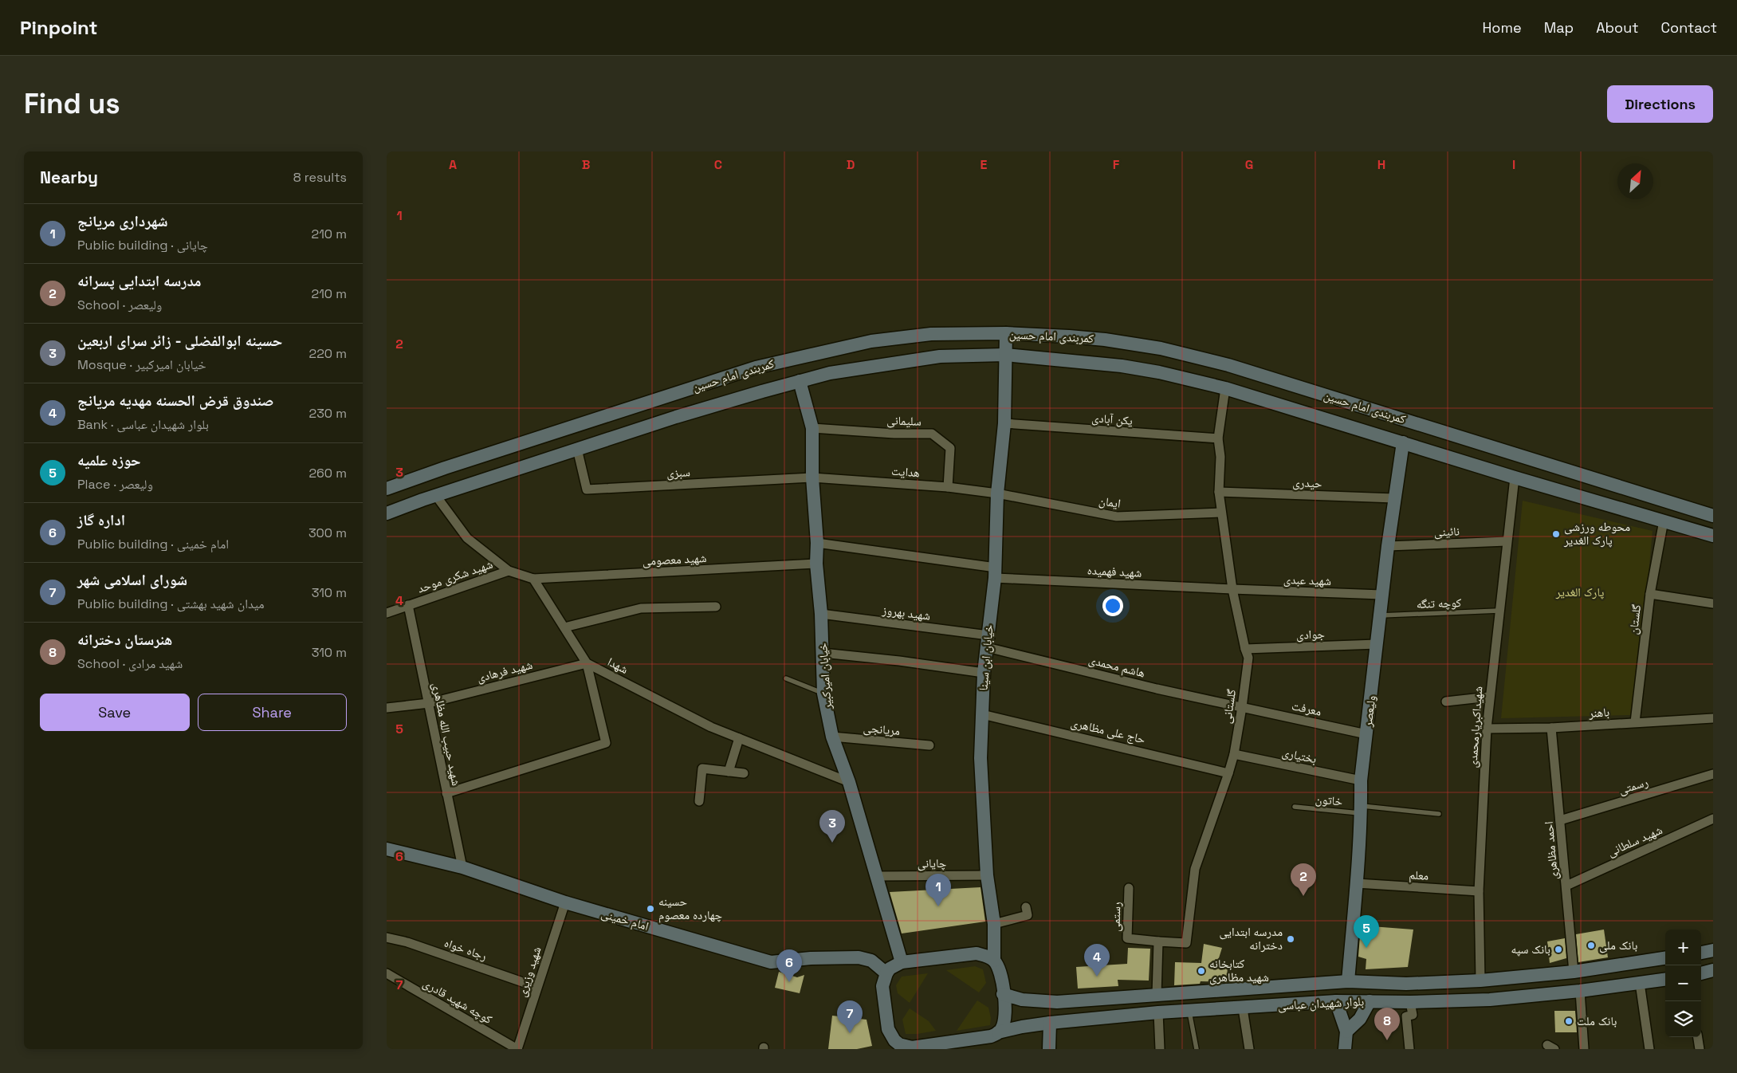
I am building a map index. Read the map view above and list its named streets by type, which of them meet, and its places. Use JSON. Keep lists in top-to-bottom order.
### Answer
{
  "streets": {
    "main road": [
      "کمربندی امام حسین",
      "خیابان ابن سینا",
      "خیابان امیرکبیر",
      "ولیعصر",
      "امام خمینی",
      "بلوار شهیدان عباسی"
    ],
    "street": [
      "یکن آبادی",
      "سلیمانی",
      "هدایت",
      "سبزی",
      "حیدری",
      "ایمان",
      "نائینی",
      "شهید معصومی",
      "شهید فهمیده",
      "شهید شکری موحد",
      "شهید عبدی",
      "شهید بهروز",
      "گلستان",
      "جوادی",
      "شهدا",
      "هاشم محمدی",
      "شهید فرهادی",
      "گلستانی",
      "معرفت",
      "باهنر",
      "شهیداکبریارمحمدی",
      "مریانجی",
      "حاج علی مظاهری",
      "شهید حبیب الله مظاهری",
      "بختیاری",
      "رسمتی",
      "شهید سلطانی",
      "احمد مظاهری",
      "چایانی",
      "معلم",
      "رستمی",
      "رجاه خواه",
      "شهید وزیری",
      "کوچه شهید قادری"
    ],
    "lane": ["کوچه تنگه", "خاتون"]
  },
  "crossings": [
    ["کمربندی امام حسین", "سبزی"],
    ["کمربندی امام حسین", "گلستان"],
    ["کمربندی امام حسین", "خیابان ابن سینا"],
    ["کمربندی امام حسین", "خیابان امیرکبیر"],
    ["کمربندی امام حسین", "گلستانی"],
    ["کمربندی امام حسین", "ولیعصر"],
    ["کمربندی امام حسین", "شهیداکبریارمحمدی"],
    ["یکن آبادی", "خیابان ابن سینا"],
    ["یکن آبادی", "گلستانی"],
    ["سلیمانی", "هدایت"],
    ["سلیمانی", "خیابان امیرکبیر"],
    ["هدایت", "سبزی"],
    ["هدایت", "ایمان"],
    ["هدایت", "خیابان ابن سینا"],
    ["هدایت", "خیابان امیرکبیر"],
    ["سبزی", "خیابان امیرکبیر"],
    ["حیدری", "گلستانی"],
    ["حیدری", "ولیعصر"],
    ["ایمان", "خیابان ابن سینا"],
    ["ایمان", "گلستانی"],
    ["نائینی", "ولیعصر"],
    ["نائینی", "شهیداکبریارمحمدی"],
    ["شهید معصومی", "خیابان امیرکبیر"],
    ["شهید فهمیده", "شهید عبدی"],
    ["شهید فهمیده", "خیابان ابن سینا"],
    ["شهید فهمیده", "خیابان امیرکبیر"],
    ["شهید فهمیده", "گلستانی"],
    ["شهید شکری موحد", "شهید حبیب الله مظاهری"],
    ["شهید عبدی", "گلستانی"],
    ["شهید عبدی", "ولیعصر"],
    ["کوچه تنگه", "ولیعصر"],
    ["کوچه تنگه", "شهیداکبریارمحمدی"],
    ["شهید بهروز", "خیابان ابن سینا"],
    ["شهید بهروز", "هاشم محمدی"],
    ["شهید بهروز", "خیابان امیرکبیر"],
    ["گلستان", "باهنر"],
    ["جوادی", "گلستانی"],
    ["جوادی", "ولیعصر"],
    ["خیابان ابن سینا", "هاشم محمدی"],
    ["خیابان ابن سینا", "خیابان امیرکبیر"],
    ["خیابان ابن سینا", "حاج علی مظاهری"],
    ["خیابان ابن سینا", "چایانی"],
    ["خیابان ابن سینا", "امام خمینی"],
    ["خیابان ابن سینا", "بلوار شهیدان عباسی"],
    ["شهدا", "شهید فرهادی"],
    ["شهدا", "خیابان امیرکبیر"],
    ["هاشم محمدی", "گلستانی"],
    ["هاشم محمدی", "معرفت"],
    ["شهید فرهادی", "شهید حبیب الله مظاهری"],
    ["خیابان امیرکبیر", "مریانجی"],
    ["خیابان امیرکبیر", "چایانی"],
    ["خیابان امیرکبیر", "امام خمینی"],
    ["خیابان امیرکبیر", "بلوار شهیدان عباسی"],
    ["گلستانی", "معرفت"],
    ["گلستانی", "حاج علی مظاهری"],
    ["گلستانی", "بختیاری"],
    ["گلستانی", "رستمی"],
    ["معرفت", "ولیعصر"],
    ["ولیعصر", "بختیاری"],
    ["ولیعصر", "خاتون"],
    ["ولیعصر", "معلم"],
    ["ولیعصر", "بلوار شهیدان عباسی"],
    ["باهنر", "شهیداکبریارمحمدی"],
    ["باهنر", "احمد مظاهری"],
    ["شهیداکبریارمحمدی", "معلم"],
    ["شهیداکبریارمحمدی", "بلوار شهیدان عباسی"],
    ["شهید حبیب الله مظاهری", "امام خمینی"],
    ["رسمتی", "احمد مظاهری"],
    ["شهید سلطانی", "احمد مظاهری"],
    ["احمد مظاهری", "بلوار شهیدان عباسی"],
    ["امام خمینی", "شهید وزیری"],
    ["امام خمینی", "بلوار شهیدان عباسی"],
    ["رجاه خواه", "شهید وزیری"],
    ["شهید وزیری", "کوچه شهید قادری"]
  ],
  "parks": ["پارک الغدیر"],
  "places": [
    "محوطه ورزشی پارک الغدیر",
    "حسینه چهارده معصوم",
    "مدرسه ابتدایی دخترانه",
    "بانک ملی",
    "بانک سپه",
    "کتابخانه شهید مظاهری",
    "بانک ملت"
  ],
  "north": "top right",
  "page": {
    "header": "Pinpoint",
    "nav": [
      "Home",
      "Map",
      "About",
      "Contact"
    ],
    "buttons": [
      "Directions",
      ["Save", "Share"]
    ],
    "title": "Find us",
    "heading": ["Nearby", "8 results"],
    "list": [
      {
        "mark": "1",
        "name": "شهرداری مریانج",
        "note": "Public building · چایانی",
        "value": "210 m"
      },
      {
        "mark": "2",
        "name": "مدرسه ابتدایی پسرانه",
        "note": "School · ولیعصر",
        "value": "210 m"
      },
      {
        "mark": "3",
        "name": "حسینه ابوالفضلی - زائر سرای اربعین",
        "note": "Mosque · خیابان امیرکبیر",
        "value": "220 m"
      },
      {
        "mark": "4",
        "name": "صندوق قرض الحسنه مهدیه مریانج",
        "note": "Bank · بلوار شهیدان عباسی",
        "value": "230 m"
      },
      {
        "mark": "5",
        "name": "حوزه علمیه",
        "note": "Place · ولیعصر",
        "value": "260 m"
      },
      {
        "mark": "6",
        "name": "اداره گاز",
        "note": "Public building · امام خمینی",
        "value": "300 m"
      },
      {
        "mark": "7",
        "name": "شورای اسلامی شهر",
        "note": "Public building · میدان شهید بهشتی",
        "value": "310 m"
      },
      {
        "mark": "8",
        "name": "هنرستان دخترانه",
        "note": "School · شهید مرادی",
        "value": "310 m"
      }
    ],
    "pins": [
      "3",
      "2",
      "1",
      "5",
      "4",
      "6",
      "7",
      "8"
    ],
    "map_buttons": ["+", "−"]
  },
  "grid": {
    "columns": [
      "A",
      "B",
      "C",
      "D",
      "E",
      "F",
      "G",
      "H",
      "I"
    ],
    "rows": [
      "1",
      "2",
      "3",
      "4",
      "5",
      "6",
      "7"
    ]
  }
}
